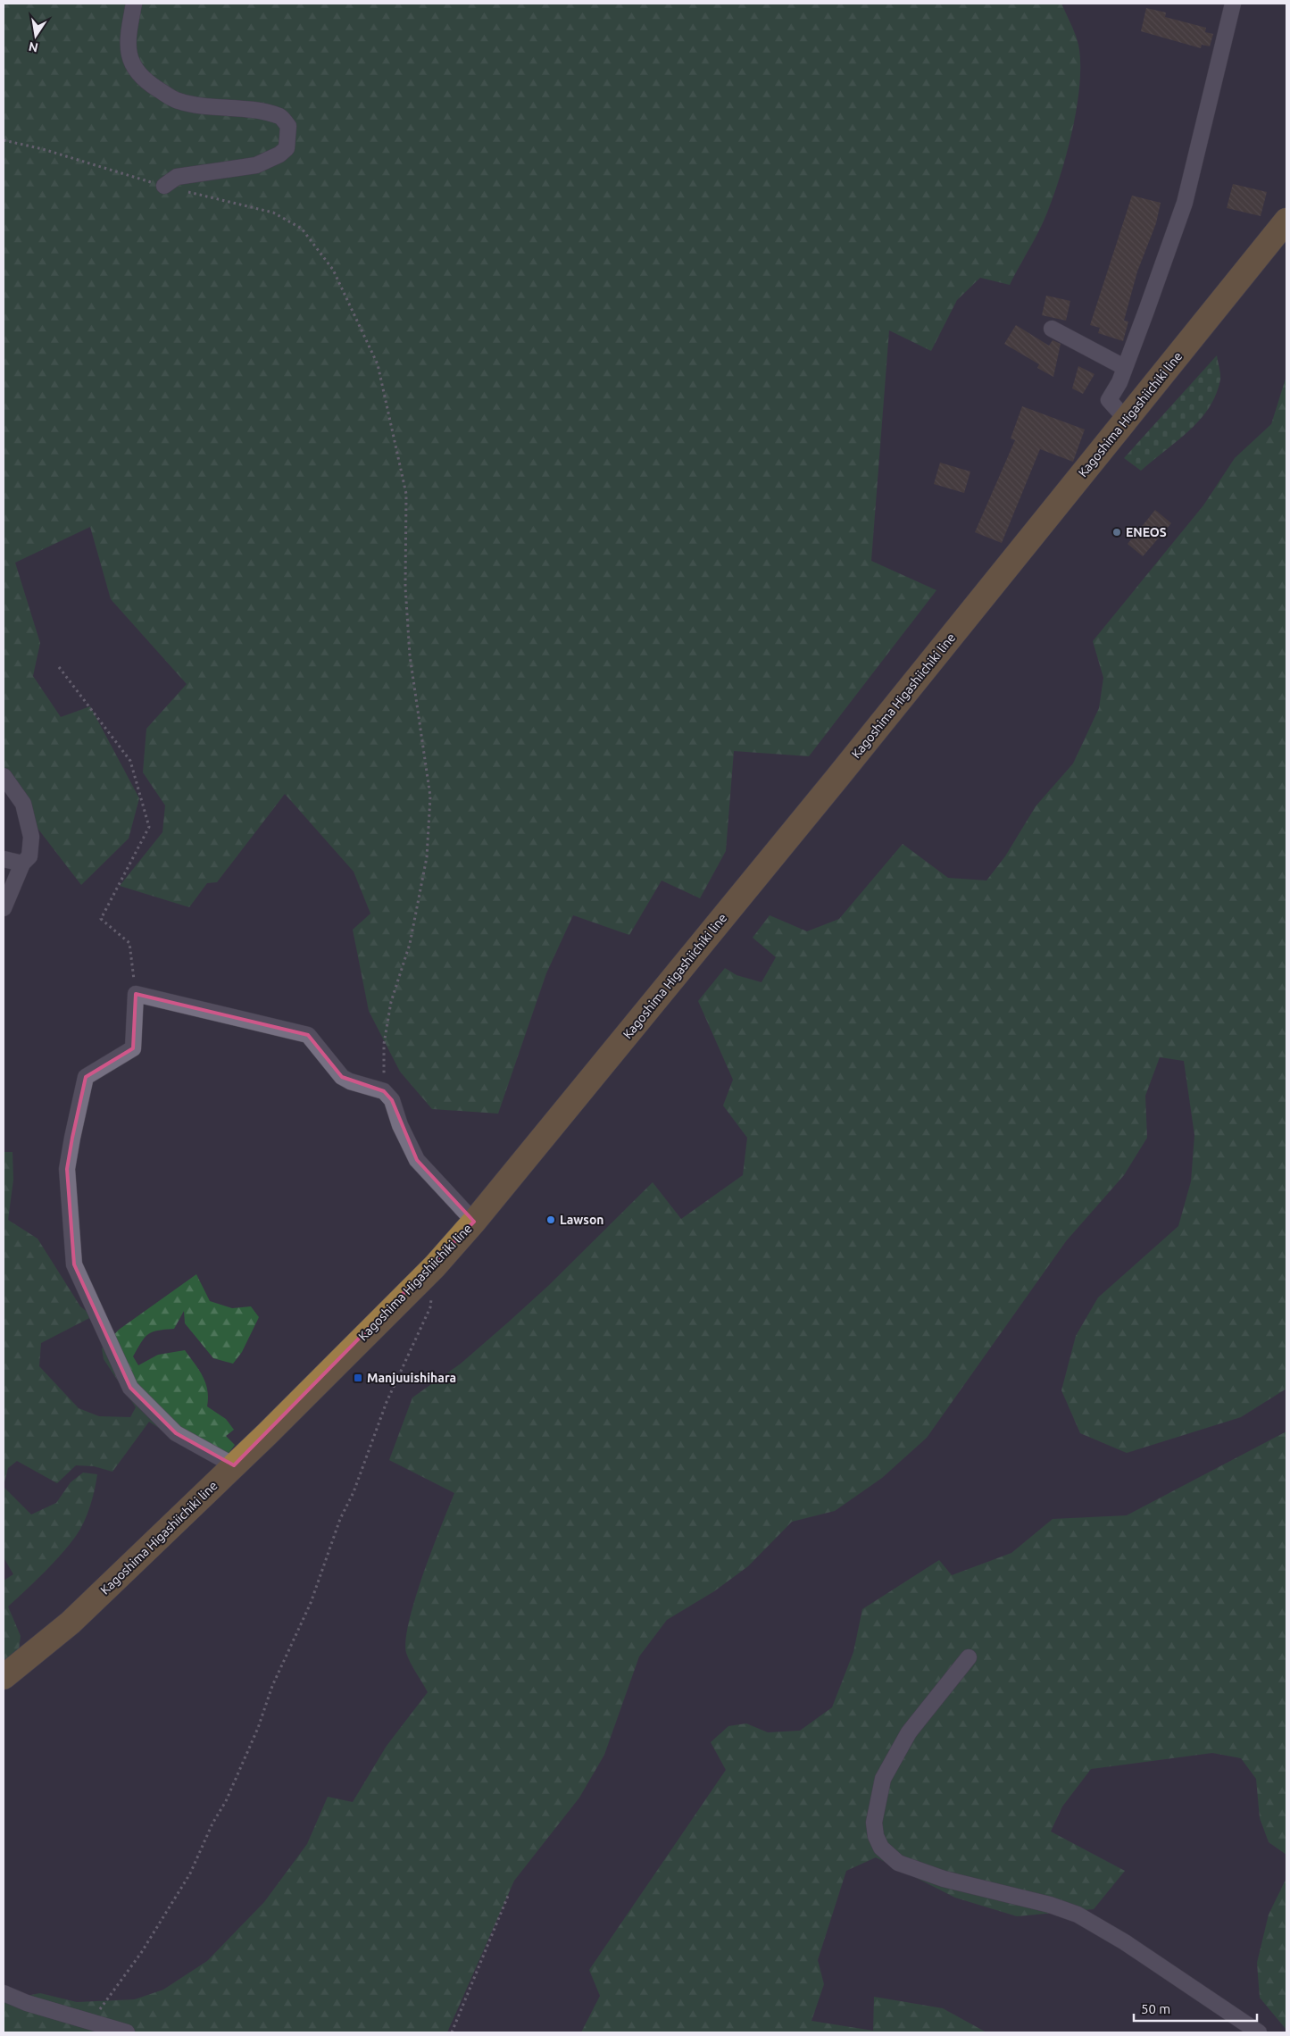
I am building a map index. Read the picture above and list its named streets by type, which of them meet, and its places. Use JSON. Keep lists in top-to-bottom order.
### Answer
{
  "streets": {
    "main road": ["Kagoshima Higashiichiki line"]
  },
  "places": {
    "other": ["ENEOS", "Lawson"],
    "transit": ["Manjuuishihara"]
  },
  "scale_bar": "50 m",
  "north": "bottom"
}
